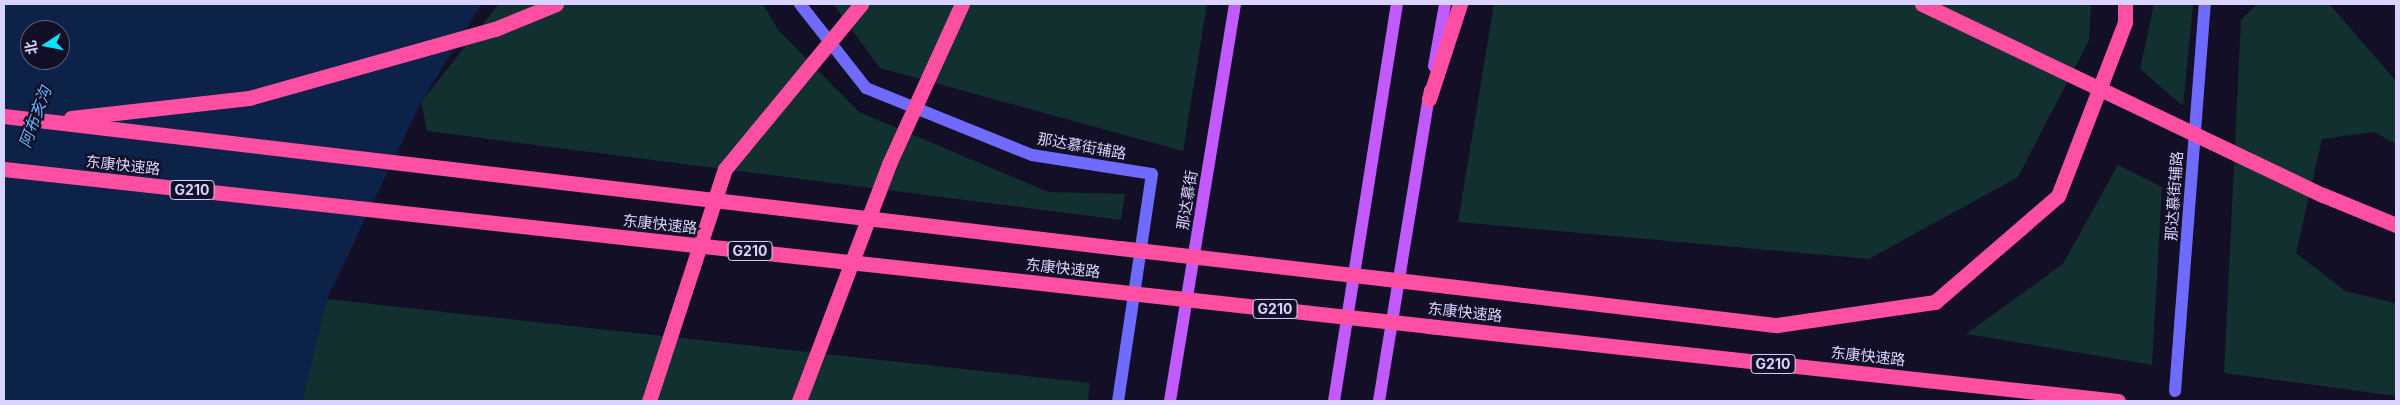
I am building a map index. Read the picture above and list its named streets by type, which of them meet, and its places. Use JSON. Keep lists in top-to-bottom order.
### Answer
{
  "streets": {
    "highway": ["东康快速路", "G210"],
    "main road": ["那达慕街"],
    "street": ["那达慕街辅路"]
  },
  "water": ["阿布亥沟"],
  "north": "left"
}
